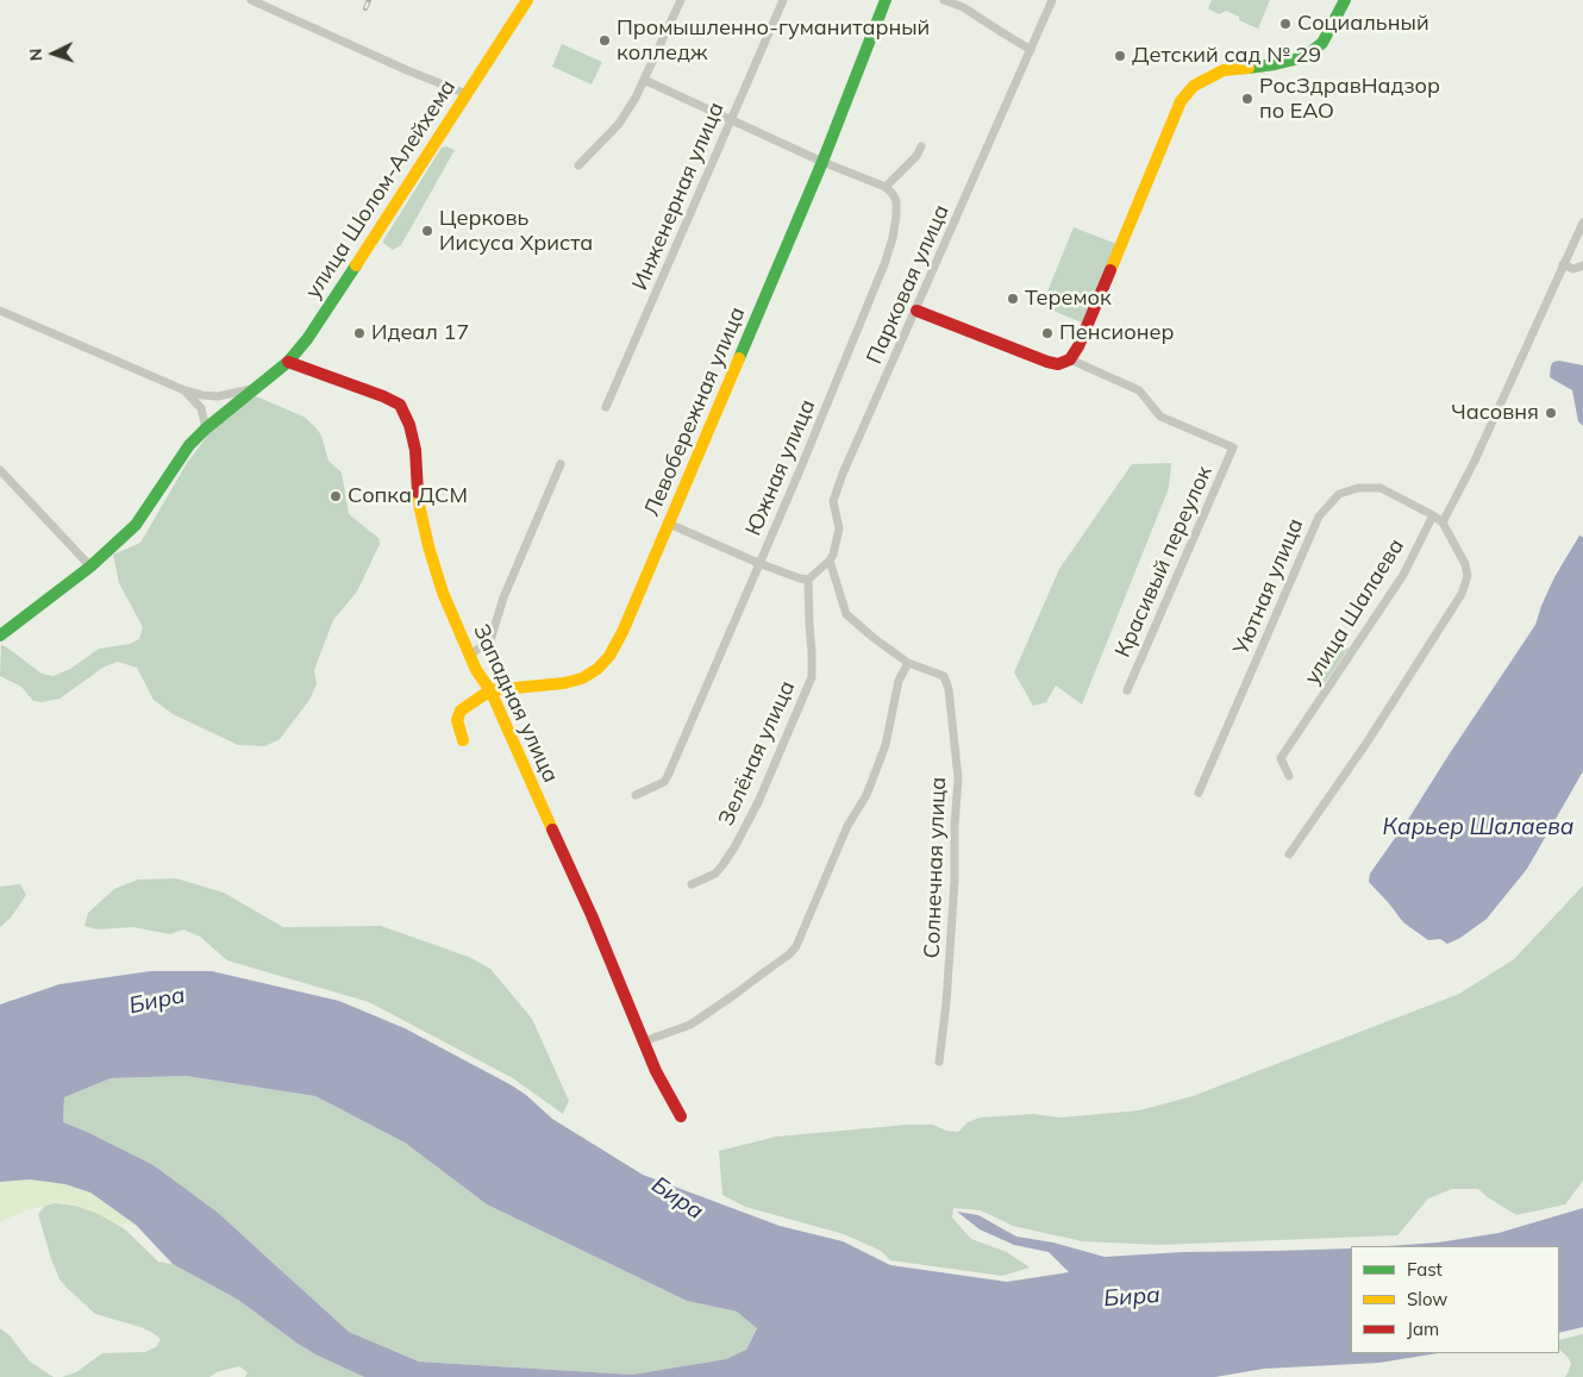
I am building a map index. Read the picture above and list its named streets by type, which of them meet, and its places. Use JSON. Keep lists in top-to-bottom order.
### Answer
{
  "streets": {
    "street": [
      "улица Шолом-Алейхема",
      "Инженерная улица",
      "Парковая улица",
      "Левобережная улица",
      "Южная улица",
      "Красивый переулок",
      "Уютная улица",
      "улица Шалаева",
      "Западная улица",
      "Зелёная улица",
      "Солнечная улица"
    ]
  },
  "crossings": [
    ["улица Шолом-Алейхема", "Западная улица"],
    ["Левобережная улица", "Западная улица"],
    ["Уютная улица", "улица Шалаева"]
  ],
  "water": ["Карьер Шалаева", "Бира"],
  "places": [
    "Социальный",
    "Промышленно-гуманитарный колледж",
    "Детский сад № 29",
    "РосЗдравНадзор по ЕАО",
    "Церковь Иисуса Христа",
    "Теремок",
    "Идеал 17",
    "Пенсионер",
    "Часовня",
    "Сопка ДСМ"
  ],
  "legend": ["Fast", "Slow", "Jam"],
  "north": "left"
}
